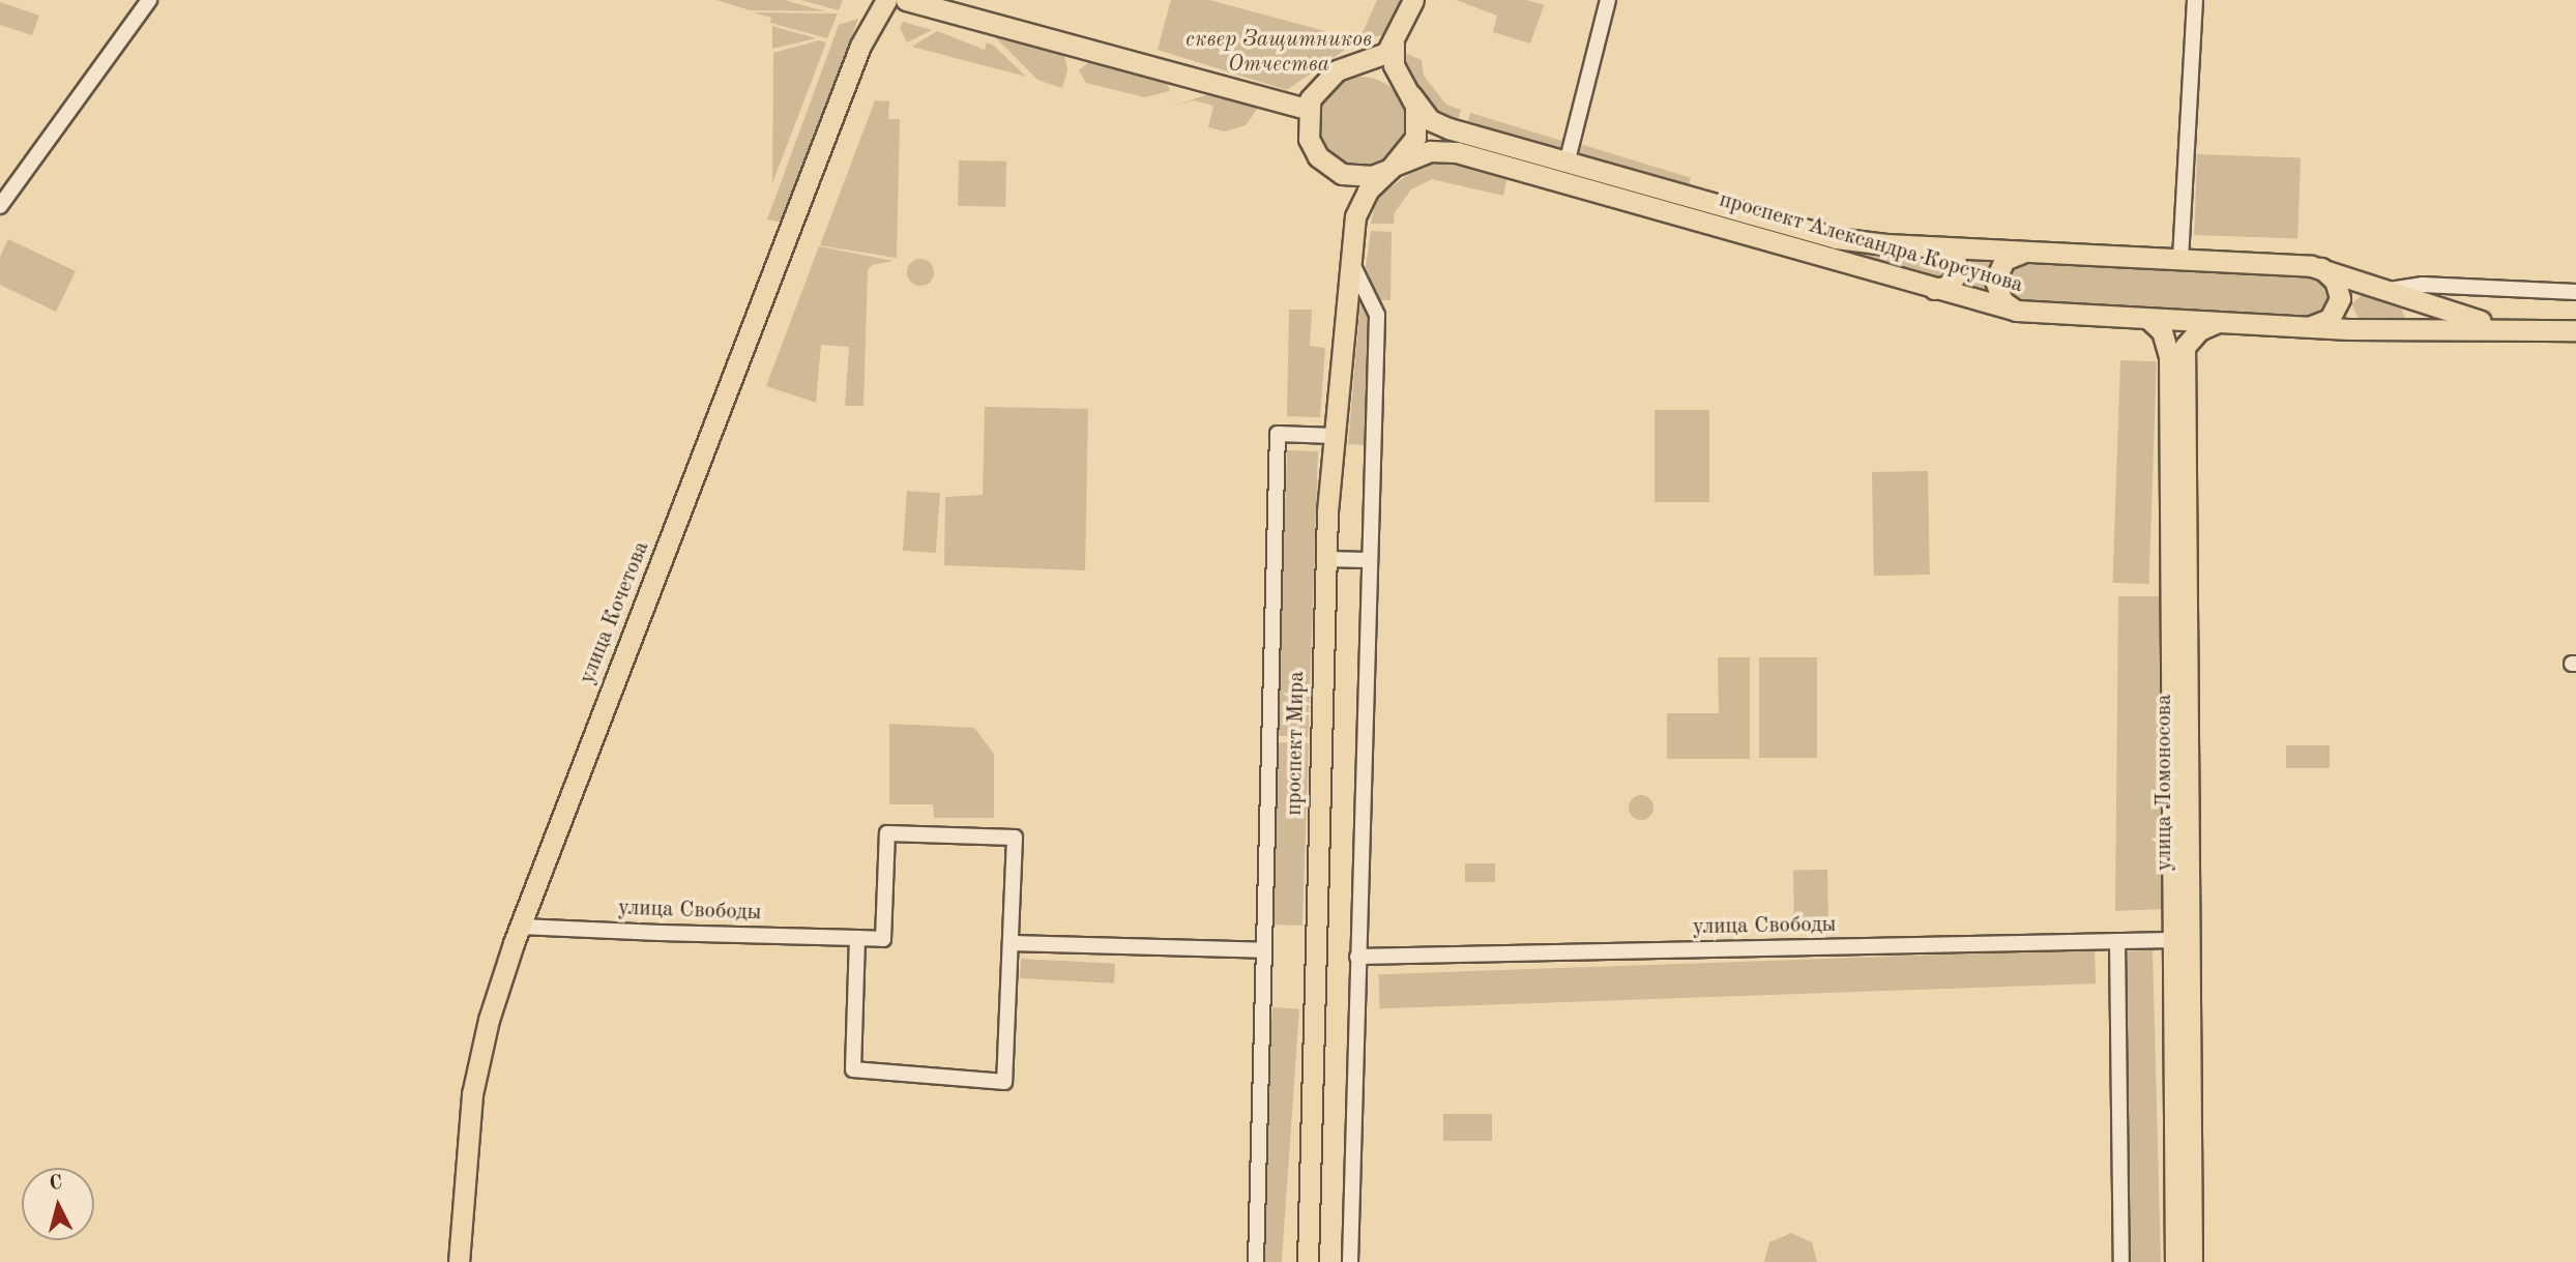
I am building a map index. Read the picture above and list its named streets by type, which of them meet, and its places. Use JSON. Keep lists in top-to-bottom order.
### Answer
{
  "streets": {
    "main road": [
      "проспект Александра Корсунова",
      "улица Кочетова",
      "проспект Мира",
      "улица Ломоносова"
    ],
    "street": ["улица Свободы"]
  },
  "crossings": [
    ["проспект Александра Корсунова", "проспект Мира"],
    ["улица Кочетова", "улица Свободы"],
    ["улица Ломоносова", "улица Свободы"]
  ],
  "parks": ["сквер Защитников Отчества"],
  "north": "top"
}
